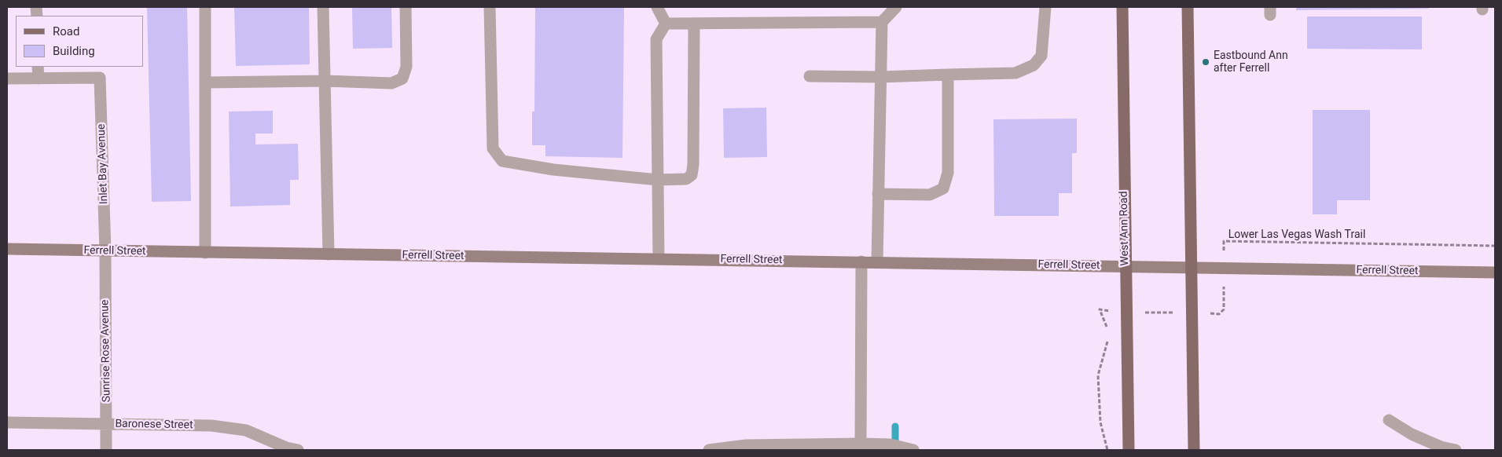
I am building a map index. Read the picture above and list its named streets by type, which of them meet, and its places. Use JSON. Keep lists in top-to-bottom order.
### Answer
{
  "streets": {
    "main road": ["West Ann Road"],
    "street": [
      "Inlet Bay Avenue",
      "Ferrell Street",
      "Sunrise Rose Avenue",
      "Baronese Street"
    ],
    "path": ["Lower Las Vegas Wash Trail"]
  },
  "crossings": [
    ["Inlet Bay Avenue", "Ferrell Street"],
    ["Inlet Bay Avenue", "Sunrise Rose Avenue"],
    ["West Ann Road", "Lower Las Vegas Wash Trail"],
    ["West Ann Road", "Ferrell Street"],
    ["Lower Las Vegas Wash Trail", "Ferrell Street"],
    ["Ferrell Street", "Sunrise Rose Avenue"],
    ["Sunrise Rose Avenue", "Baronese Street"]
  ],
  "places": ["Eastbound Ann after Ferrell"],
  "legend": ["Road", "Building"]
}
